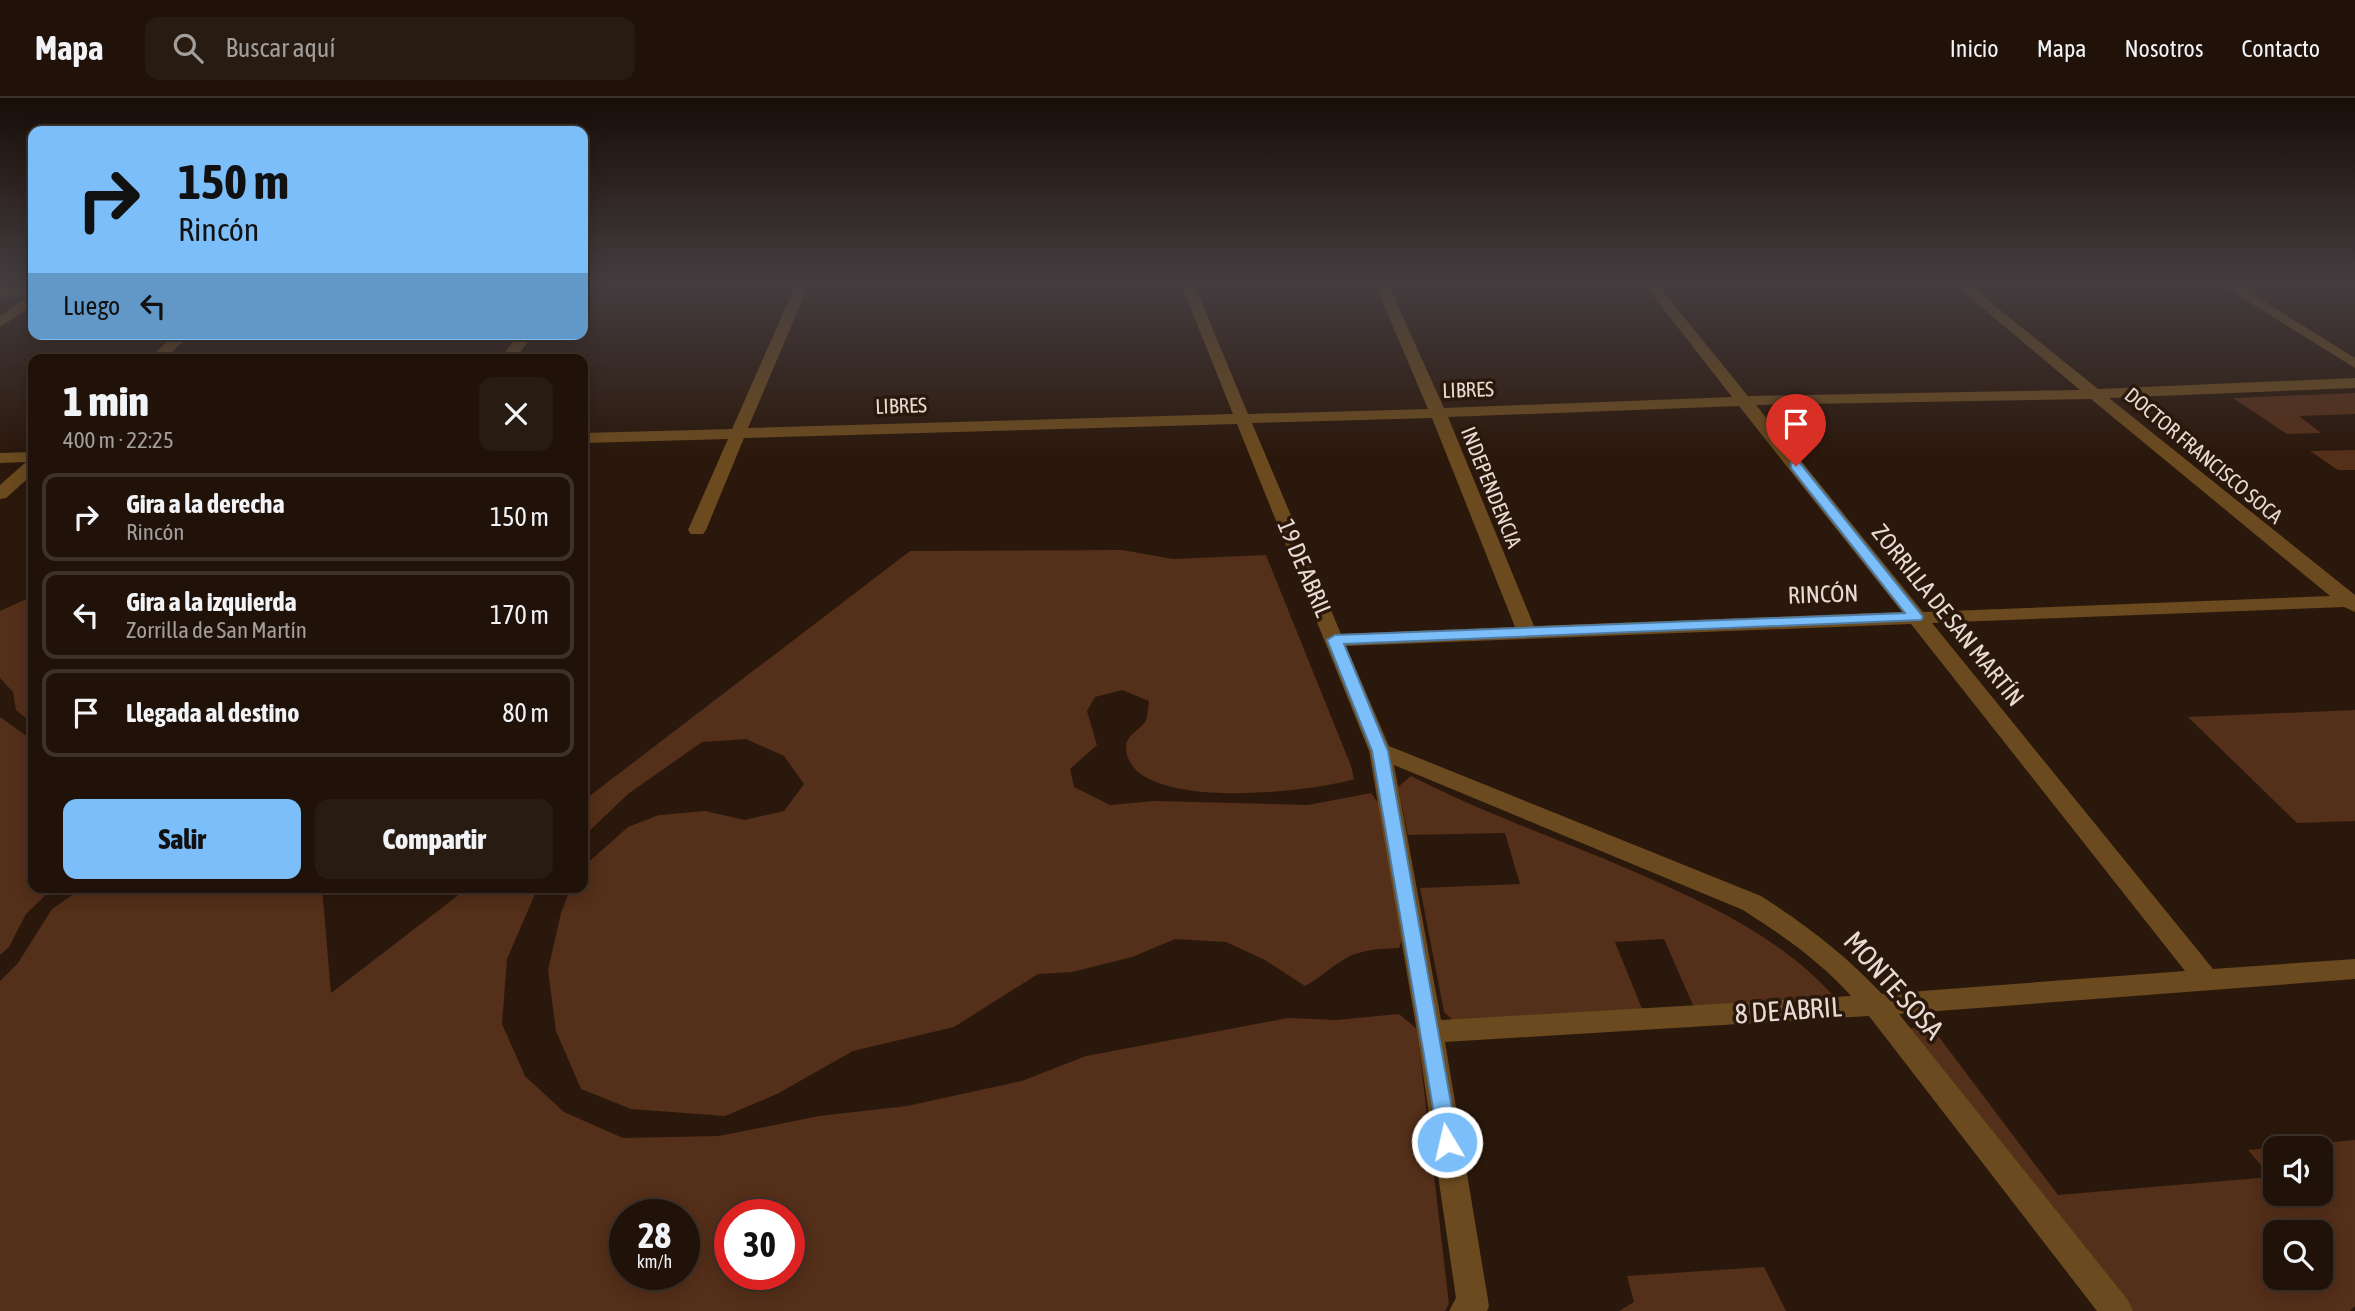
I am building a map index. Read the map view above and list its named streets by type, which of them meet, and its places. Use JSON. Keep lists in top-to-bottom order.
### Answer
{
  "streets": {
    "street": [
      "LIBRES",
      "DOCTOR FRANCISCO SOCA",
      "INDEPENDENCIA",
      "19 DE ABRIL",
      "RINCÓN",
      "ZORRILLA DE SAN MARTÍN",
      "MONTE SOSA",
      "8 DE ABRIL"
    ]
  },
  "crossings": [
    ["LIBRES", "DOCTOR FRANCISCO SOCA"],
    ["LIBRES", "INDEPENDENCIA"],
    ["LIBRES", "19 DE ABRIL"],
    ["LIBRES", "ZORRILLA DE SAN MARTÍN"],
    ["DOCTOR FRANCISCO SOCA", "RINCÓN"],
    ["INDEPENDENCIA", "RINCÓN"],
    ["19 DE ABRIL", "RINCÓN"],
    ["19 DE ABRIL", "MONTE SOSA"],
    ["19 DE ABRIL", "8 DE ABRIL"],
    ["RINCÓN", "ZORRILLA DE SAN MARTÍN"],
    ["ZORRILLA DE SAN MARTÍN", "8 DE ABRIL"],
    ["MONTE SOSA", "8 DE ABRIL"]
  ],
  "page": {
    "header": "Mapa",
    "search": "Buscar aquí",
    "nav": [
      "Inicio",
      "Mapa",
      "Nosotros",
      "Contacto"
    ],
    "turn": ["150 m", "Rincón"],
    "then": "Luego",
    "heading": ["1 min", "400 m · 22:25"],
    "list": [
      {
        "name": "Gira a la derecha",
        "note": "Rincón",
        "value": "150 m"
      },
      {
        "name": "Gira a la izquierda",
        "note": "Zorrilla de San Martín",
        "value": "170 m"
      },
      {
        "name": "Llegada al destino",
        "value": "80 m"
      }
    ],
    "buttons": ["Salir", "Compartir"],
    "speed": "28 km/h",
    "limit": "30"
  }
}
